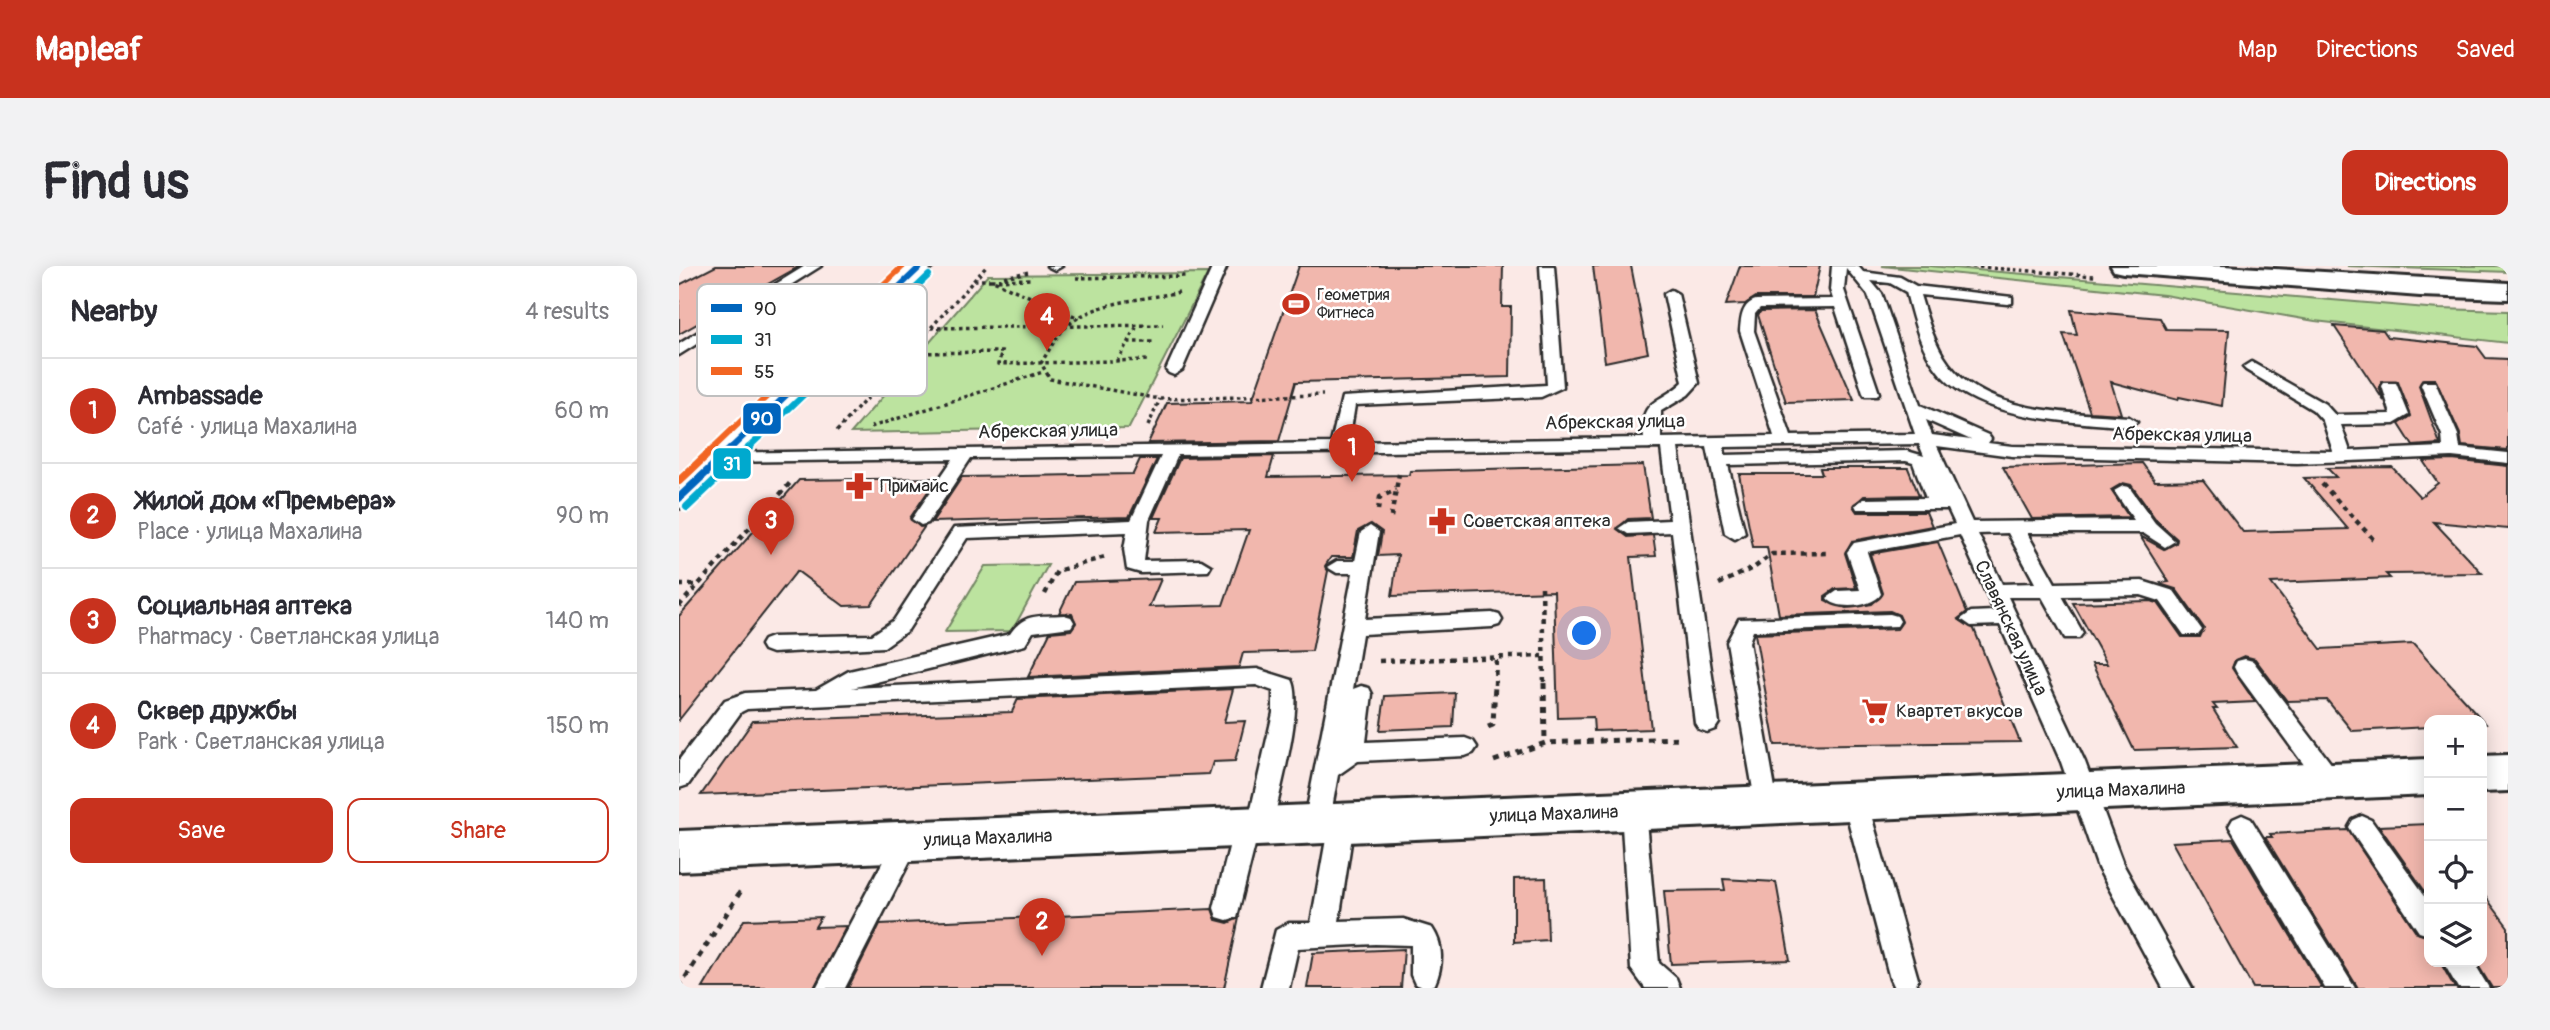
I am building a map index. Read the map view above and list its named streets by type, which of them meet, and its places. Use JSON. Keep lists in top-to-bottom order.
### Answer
{
  "streets": {
    "street": ["улица Махалина"],
    "lane": ["Абрекская улица", "Славянская улица"]
  },
  "crossings": [
    ["Абрекская улица", "Славянская улица"],
    ["Славянская улица", "улица Махалина"]
  ],
  "places": {
    "sports": ["Геометрия Фитнеса"],
    "pharmacy": ["Примайс", "Советская аптека"],
    "supermarket": ["Квартет вкусов"]
  },
  "lines": ["transit line 90", "transit line 55", "transit line 31"],
  "legend": ["90", "31", "55"],
  "page": {
    "header": "Mapleaf",
    "nav": ["Map", "Directions", "Saved"],
    "buttons": [
      "Directions",
      ["Save", "Share"]
    ],
    "title": "Find us",
    "heading": ["Nearby", "4 results"],
    "pins": [
      "4",
      "1",
      "3",
      "2"
    ],
    "list": [
      {
        "mark": "1",
        "name": "Ambassade",
        "note": "Café · улица Махалина",
        "value": "60 m"
      },
      {
        "mark": "2",
        "name": "Жилой дом «Премьера»",
        "note": "Place · улица Махалина",
        "value": "90 m"
      },
      {
        "mark": "3",
        "name": "Социальная аптека",
        "note": "Pharmacy · Светланская улица",
        "value": "140 m"
      },
      {
        "mark": "4",
        "name": "Сквер дружбы",
        "note": "Park · Светланская улица",
        "value": "150 m"
      }
    ],
    "map_buttons": ["+", "−"]
  }
}
